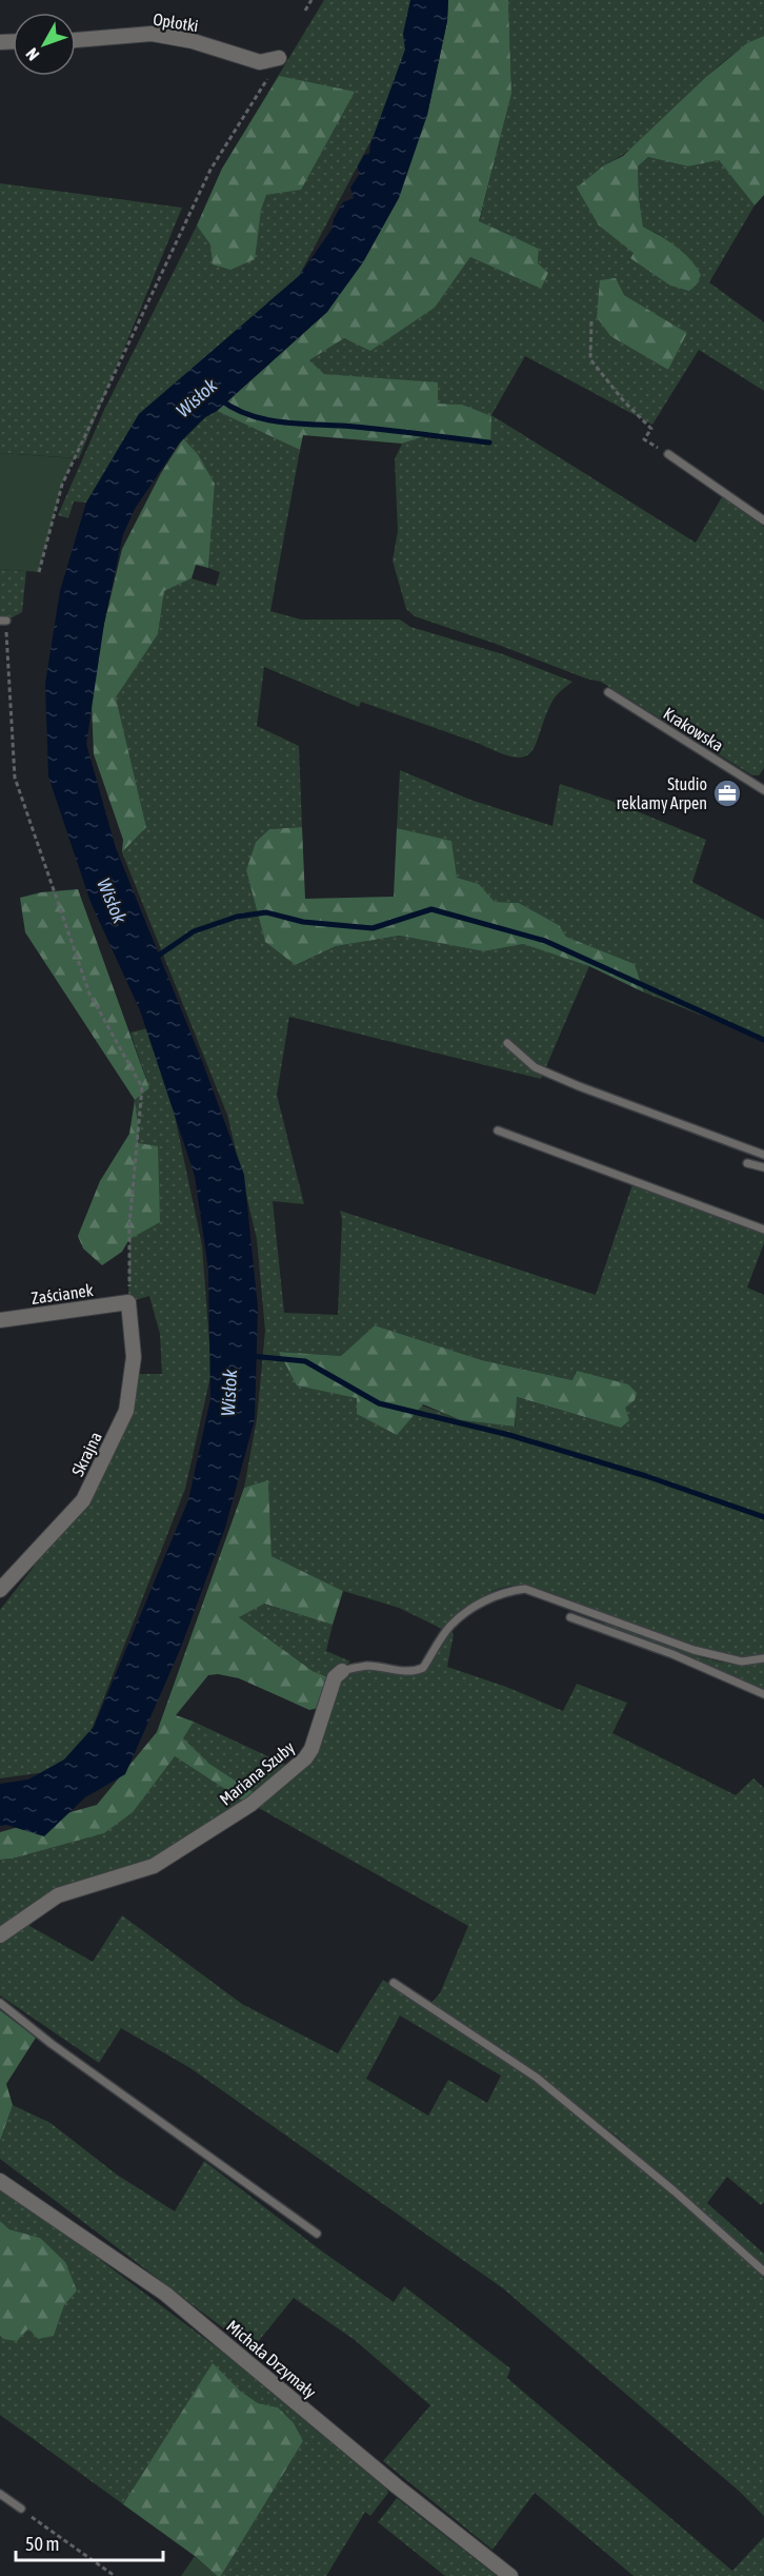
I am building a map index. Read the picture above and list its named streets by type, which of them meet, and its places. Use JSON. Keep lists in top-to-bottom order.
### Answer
{
  "streets": {
    "street": [
      "Opłotki",
      "Zaścianek",
      "Skrajna",
      "Mariana Szuby",
      "Michała Drzymały"
    ],
    "lane": ["Krakowska"]
  },
  "crossings": [
    ["Zaścianek", "Skrajna"]
  ],
  "water": ["Wisłok"],
  "places": {
    "office": ["Studio reklamy Arpen"]
  },
  "scale_bar": "50 m",
  "north": "bottom left"
}
